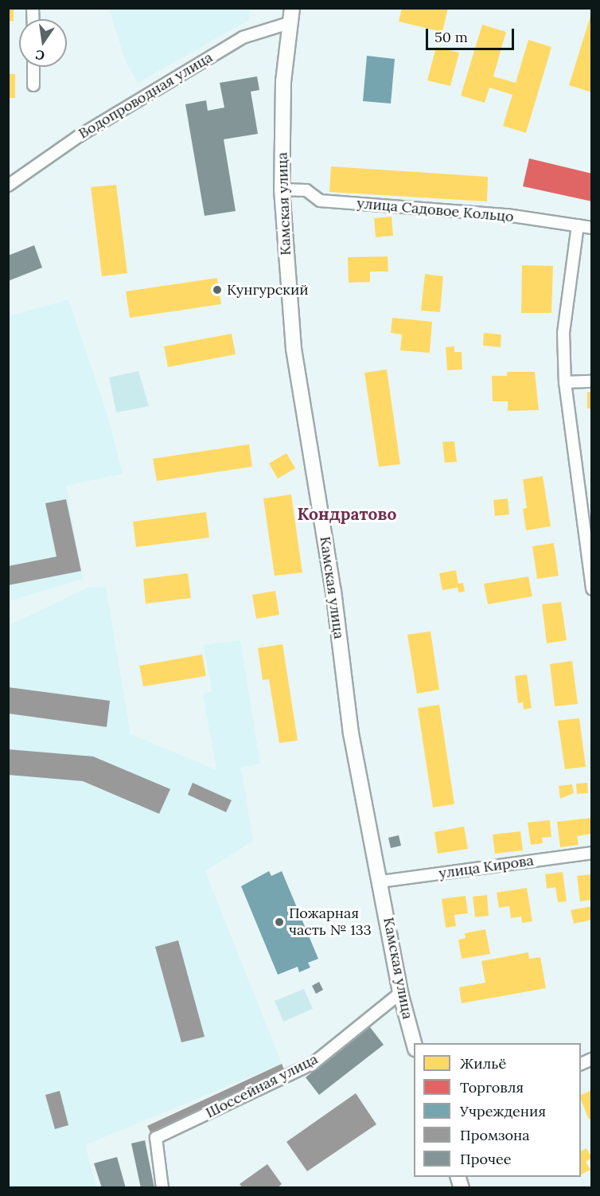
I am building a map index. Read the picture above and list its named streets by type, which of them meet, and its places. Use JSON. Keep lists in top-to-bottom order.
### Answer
{
  "streets": {
    "street": [
      "Водопроводная улица",
      "Камская улица",
      "улица Садовое Кольцо",
      "улица Кирова",
      "Шоссейная улица"
    ]
  },
  "crossings": [
    ["Водопроводная улица", "Камская улица"],
    ["Камская улица", "улица Садовое Кольцо"],
    ["Камская улица", "улица Кирова"],
    ["Камская улица", "Шоссейная улица"]
  ],
  "districts": ["Кондратово"],
  "places": ["Кунгурский", "Пожарная часть № 133"],
  "legend": [
    "Жильё",
    "Торговля",
    "Учреждения",
    "Промзона",
    "Прочее"
  ],
  "scale_bar": "50 m",
  "north": "bottom"
}
